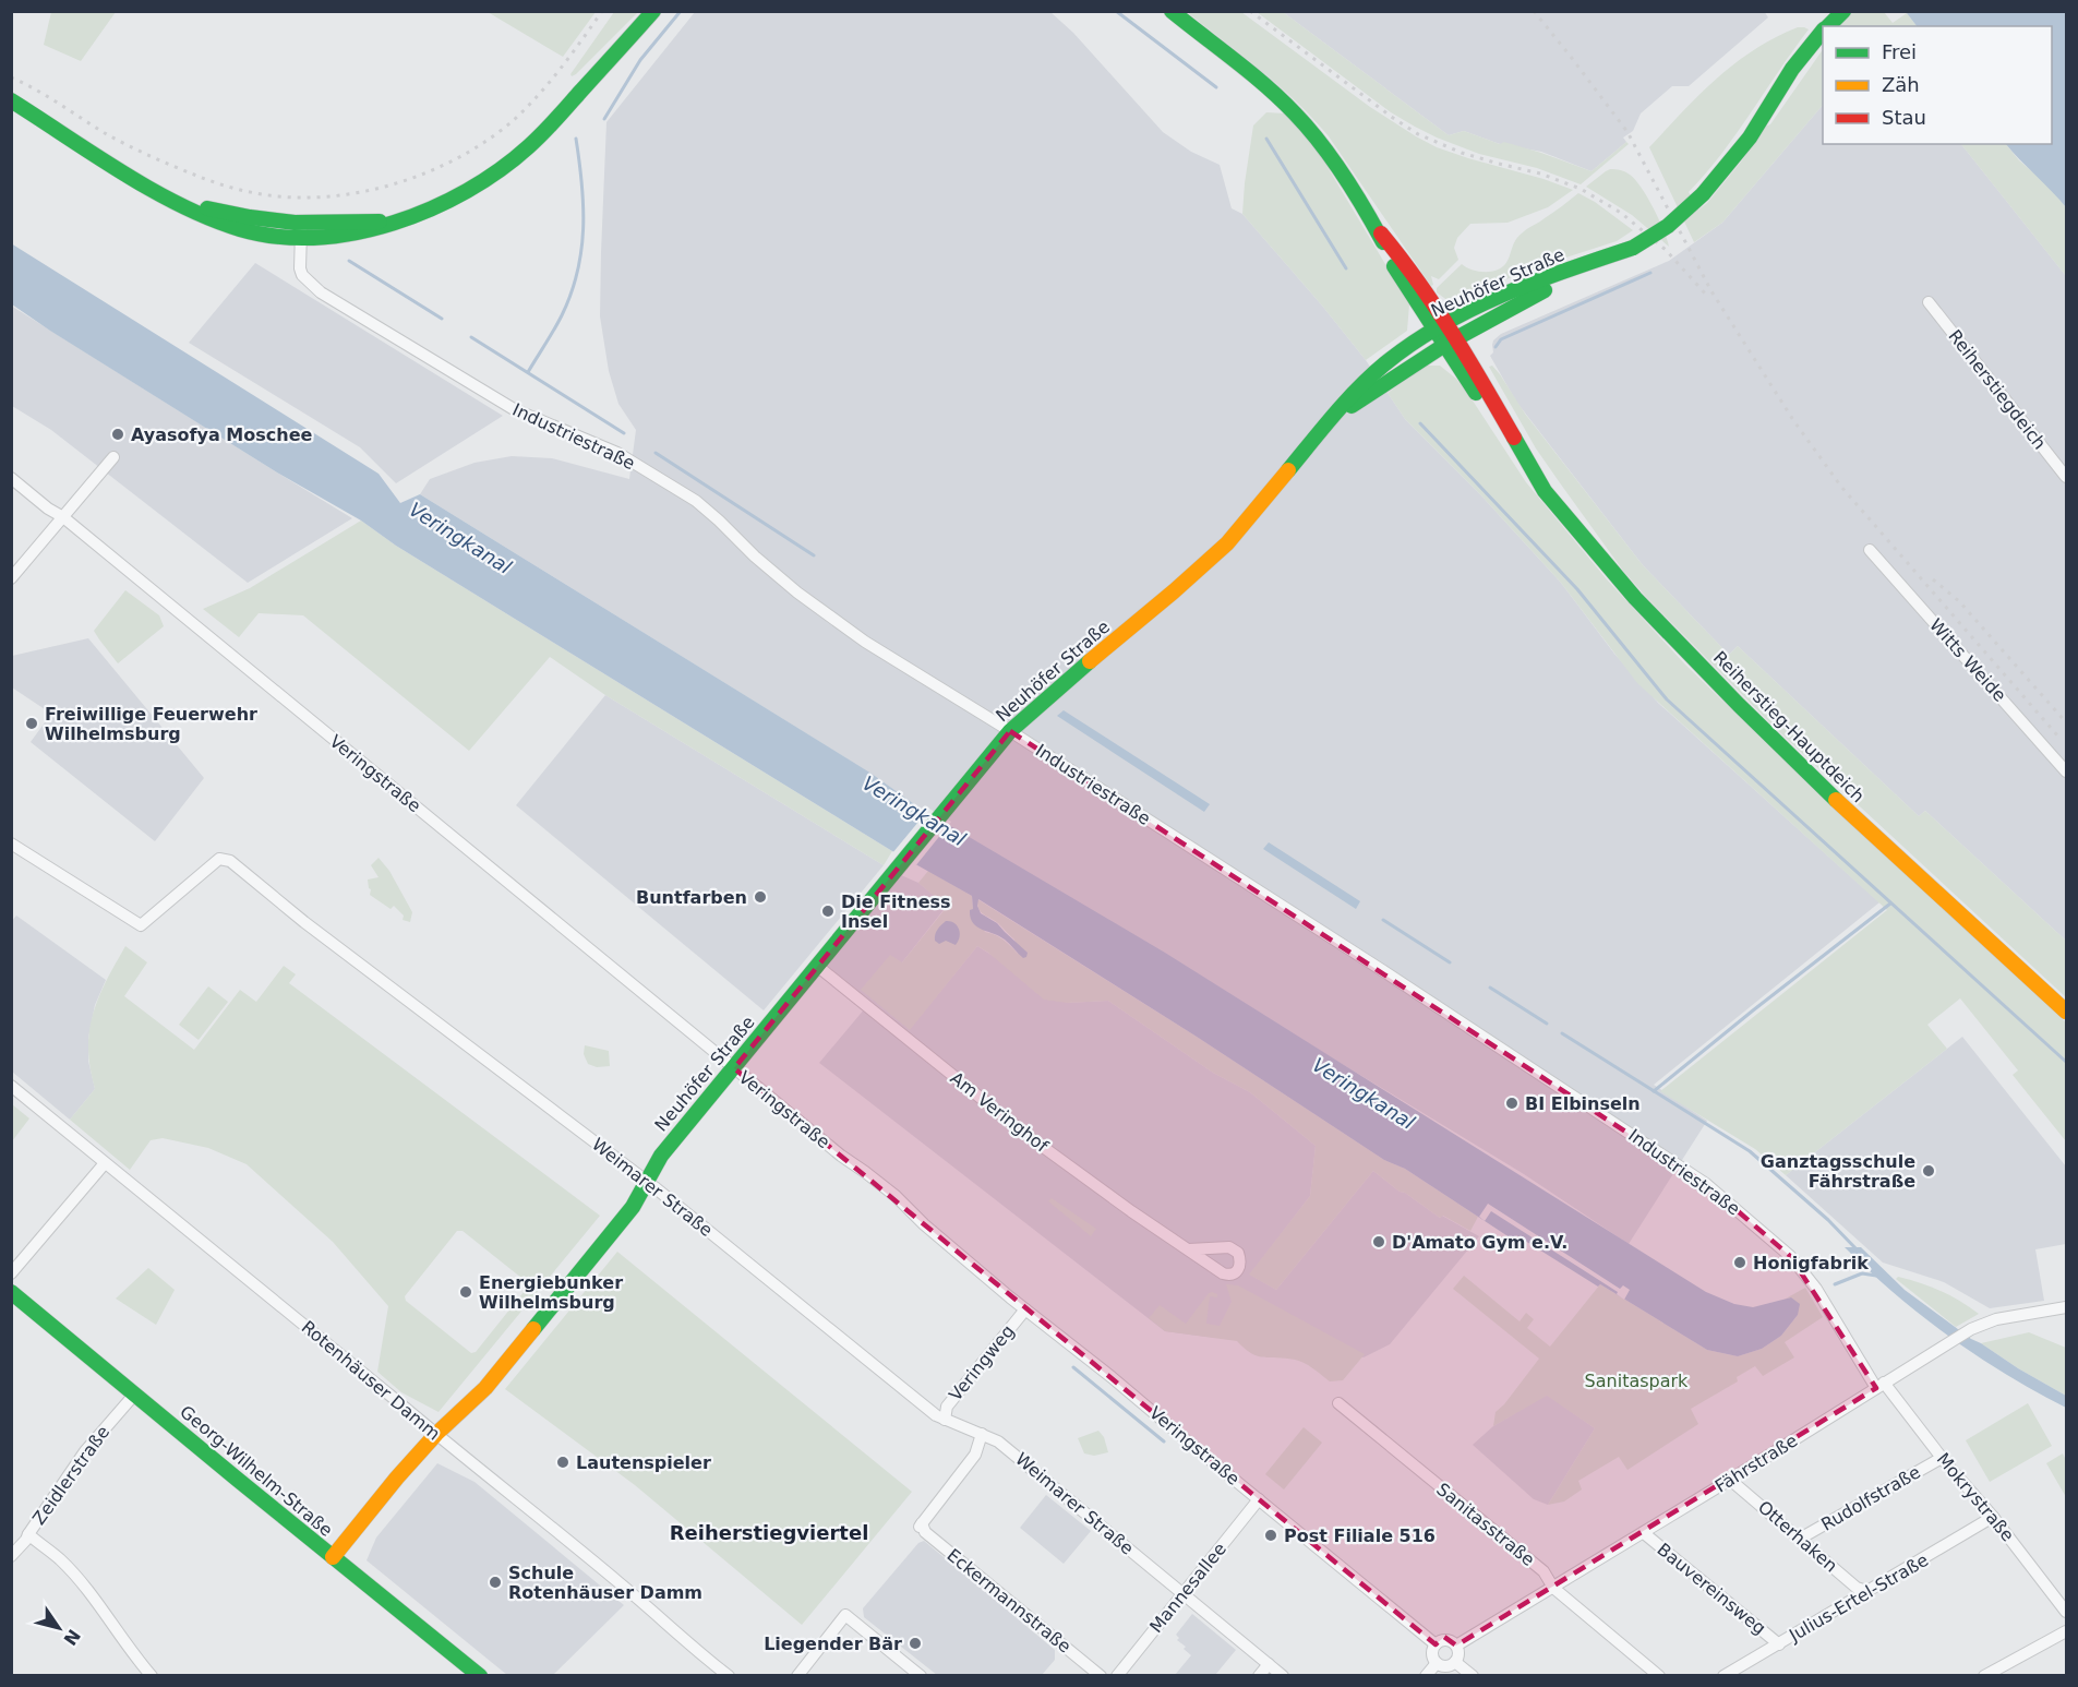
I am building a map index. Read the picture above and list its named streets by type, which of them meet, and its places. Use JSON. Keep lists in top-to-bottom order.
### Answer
{
  "streets": {
    "main road": ["Neuhöfer Straße", "Reiherstieg-Hauptdeich", "Georg-Wilhelm-Straße"],
    "street": [
      "Reiherstiegdeich",
      "Industriestraße",
      "Witts Weide",
      "Veringstraße",
      "Am Veringhof",
      "Weimarer Straße",
      "Veringweg",
      "Rotenhäuser Damm",
      "Fährstraße",
      "Zeidlerstraße",
      "Mokrystraße",
      "Rudolfstraße",
      "Sanitasstraße",
      "Otterhaken",
      "Mannesallee",
      "Bauvereinsweg",
      "Julius-Ertel-Straße",
      "Eckermannstraße"
    ]
  },
  "crossings": [
    ["Neuhöfer Straße", "Industriestraße"],
    ["Neuhöfer Straße", "Reiherstieg-Hauptdeich"],
    ["Neuhöfer Straße", "Veringstraße"],
    ["Neuhöfer Straße", "Am Veringhof"],
    ["Neuhöfer Straße", "Weimarer Straße"],
    ["Neuhöfer Straße", "Rotenhäuser Damm"],
    ["Neuhöfer Straße", "Georg-Wilhelm-Straße"],
    ["Industriestraße", "Fährstraße"],
    ["Industriestraße", "Mokrystraße"],
    ["Veringstraße", "Veringweg"],
    ["Veringstraße", "Fährstraße"],
    ["Veringstraße", "Mannesallee"],
    ["Weimarer Straße", "Veringweg"],
    ["Weimarer Straße", "Mannesallee"],
    ["Weimarer Straße", "Eckermannstraße"],
    ["Fährstraße", "Mokrystraße"],
    ["Fährstraße", "Sanitasstraße"],
    ["Fährstraße", "Otterhaken"],
    ["Fährstraße", "Bauvereinsweg"],
    ["Georg-Wilhelm-Straße", "Zeidlerstraße"],
    ["Mokrystraße", "Rudolfstraße"],
    ["Mokrystraße", "Julius-Ertel-Straße"],
    ["Rudolfstraße", "Otterhaken"],
    ["Otterhaken", "Julius-Ertel-Straße"],
    ["Bauvereinsweg", "Julius-Ertel-Straße"]
  ],
  "districts": ["Reiherstiegviertel"],
  "water": ["Veringkanal"],
  "parks": ["Sanitaspark"],
  "places": [
    "Ayasofya Moschee",
    "Freiwillige Feuerwehr Wilhelmsburg",
    "Buntfarben",
    "Die Fitness Insel",
    "BI Elbinseln",
    "Ganztagsschule Fährstraße",
    "D'Amato Gym e.V.",
    "Honigfabrik",
    "Energiebunker Wilhelmsburg",
    "Lautenspieler",
    "Post Filiale 516",
    "Schule Rotenhäuser Damm",
    "Liegender Bär"
  ],
  "legend": ["Frei", "Zäh", "Stau"],
  "north": "bottom right"
}
